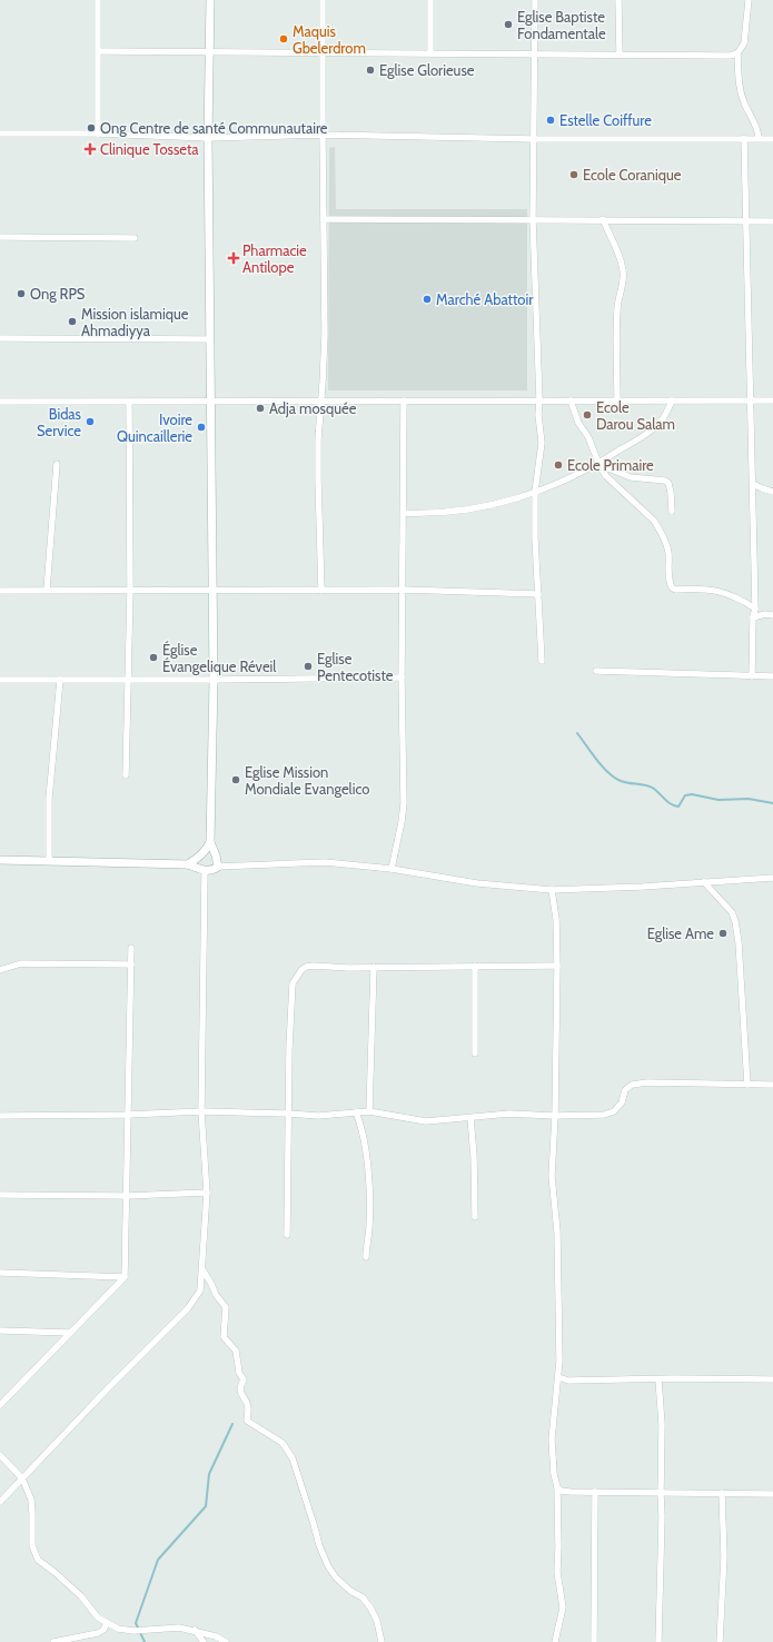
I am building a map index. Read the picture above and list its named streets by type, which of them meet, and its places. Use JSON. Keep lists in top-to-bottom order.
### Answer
{
  "places": {
    "other": [
      "Eglise Baptiste Fondamentale",
      "Maquis Gbelerdrom",
      "Eglise Glorieuse",
      "Estelle Coiffure",
      "Ong Centre de santé Communautaire",
      "Ecole Coranique",
      "Ong RPS",
      "Marché Abattoir",
      "Mission islamique Ahmadiyya",
      "Adja mosquée",
      "Ecole Darou Salam",
      "Bidas Service",
      "Ivoire Quincaillerie",
      "Ecole Primaire",
      "Église Évangelique Réveil",
      "Eglise Pentecotiste",
      "Eglise Mission Mondiale Evangelico",
      "Eglise Ame"
    ],
    "health": ["Clinique Tosseta", "Pharmacie Antilope"]
  }
}
